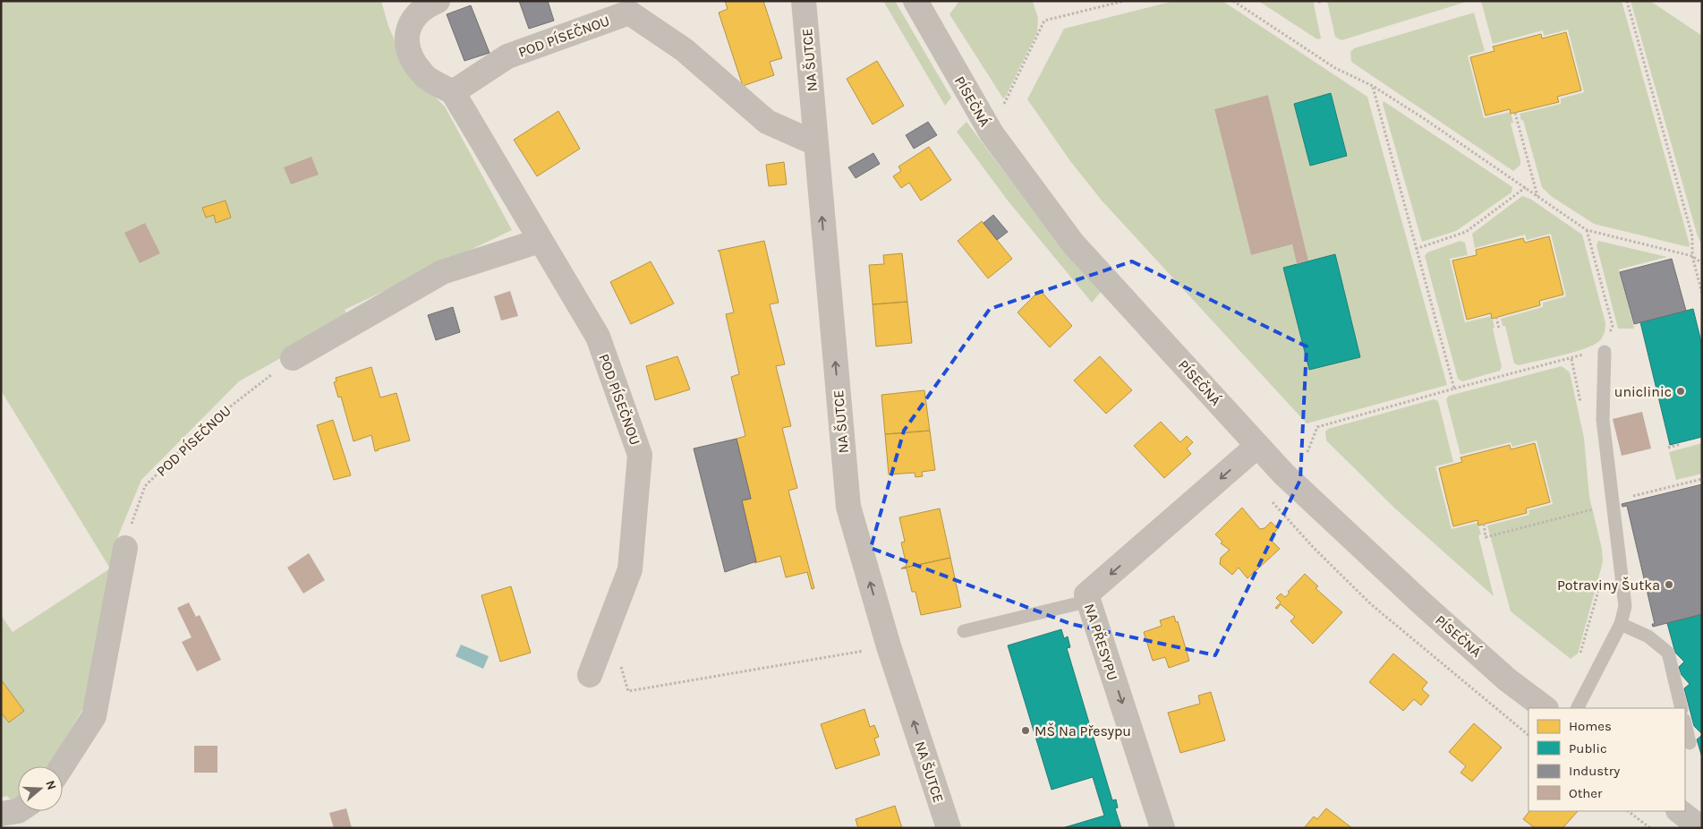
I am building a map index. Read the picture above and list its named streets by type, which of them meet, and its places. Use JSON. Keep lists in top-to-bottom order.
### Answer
{
  "streets": {
    "street": [
      "POD PÍSEČNOU",
      "NA ŠUTCE",
      "PÍSEČNÁ",
      "NA PŘESYPU"
    ]
  },
  "crossings": [
    ["POD PÍSEČNOU", "NA ŠUTCE"],
    ["PÍSEČNÁ", "NA PŘESYPU"]
  ],
  "one_way": ["NA ŠUTCE", "NA PŘESYPU"],
  "places": ["uniclinic", "Potraviny Šutka", "MŠ Na Přesypu"],
  "legend": [
    "Homes",
    "Public",
    "Industry",
    "Other"
  ],
  "north": "right"
}
